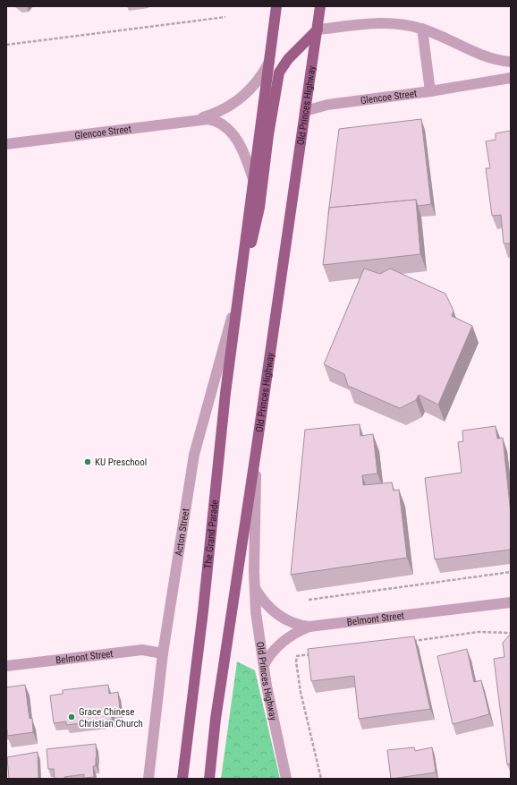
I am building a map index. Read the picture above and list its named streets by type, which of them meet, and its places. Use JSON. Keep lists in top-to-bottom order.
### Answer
{
  "streets": {
    "main road": ["Old Princes Highway", "The Grand Parade"],
    "street": ["Glencoe Street", "Acton Street", "Belmont Street"]
  },
  "crossings": [
    ["Glencoe Street", "Old Princes Highway"],
    ["Old Princes Highway", "Belmont Street"],
    ["Acton Street", "The Grand Parade"],
    ["Acton Street", "Belmont Street"]
  ],
  "places": ["KU Preschool", "Grace Chinese Christian Church"]
}
